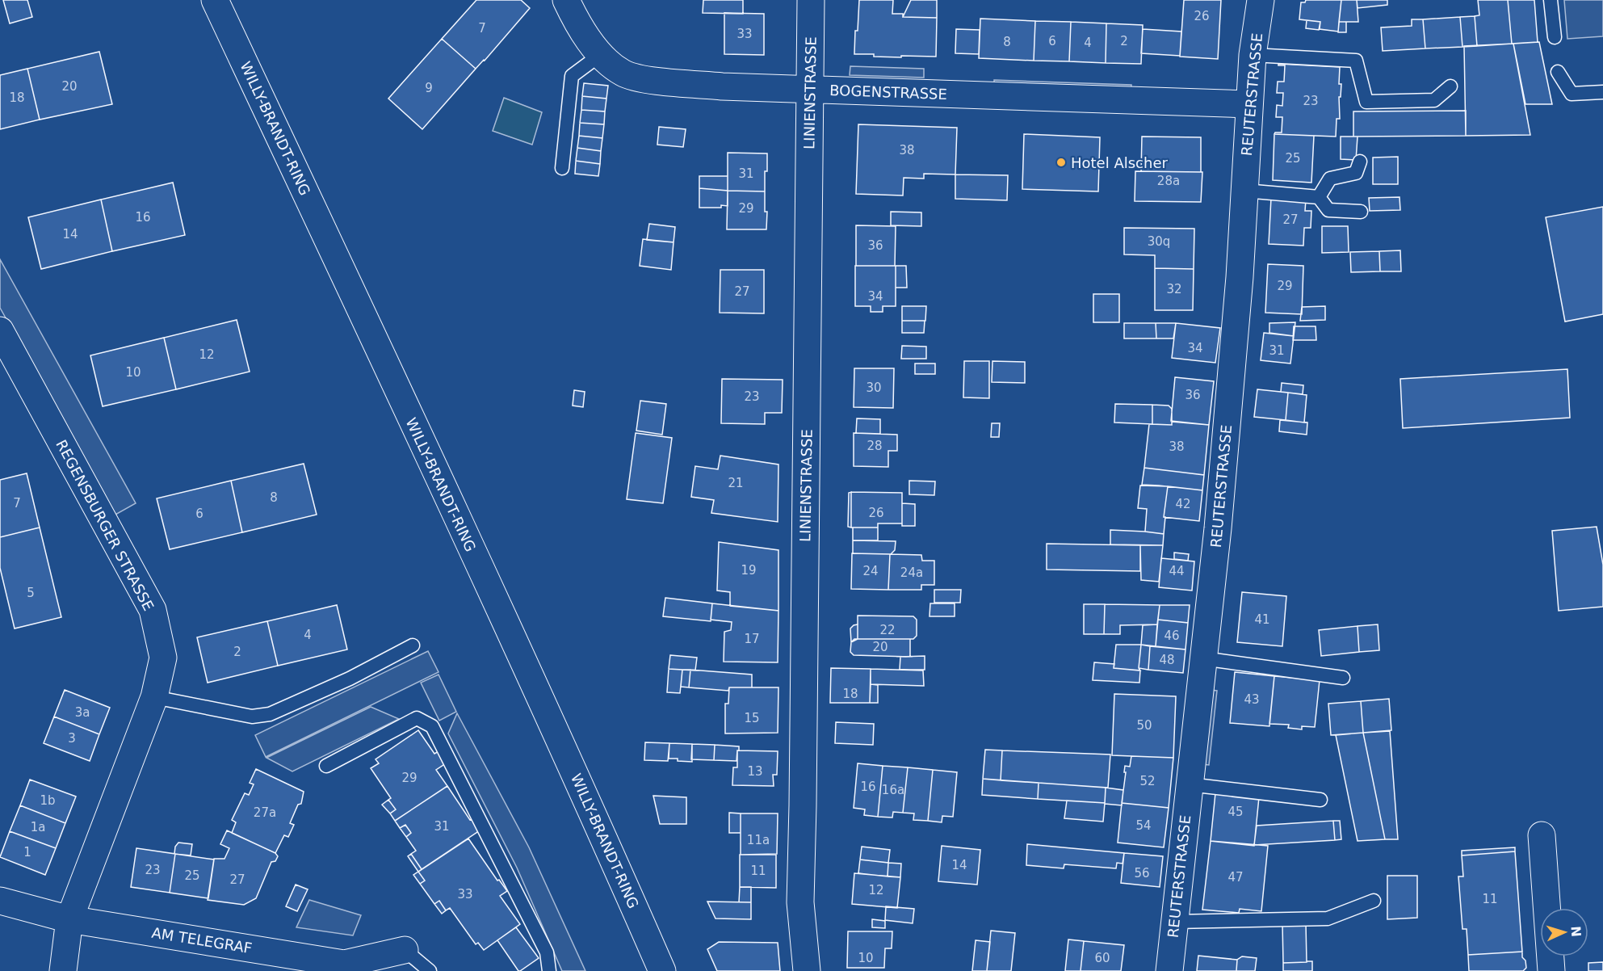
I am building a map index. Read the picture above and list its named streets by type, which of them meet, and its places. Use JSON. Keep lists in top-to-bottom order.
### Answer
{
  "streets": {
    "street": [
      "BOGENSTRASSE",
      "LINIENSTRASSE",
      "REUTERSTRASSE",
      "WILLY-BRANDT-RING",
      "REGENSBURGER STRASSE",
      "AM TELEGRAF"
    ]
  },
  "crossings": [
    ["BOGENSTRASSE", "LINIENSTRASSE"],
    ["BOGENSTRASSE", "REUTERSTRASSE"],
    ["REGENSBURGER STRASSE", "AM TELEGRAF"]
  ],
  "places": ["Hotel Alscher"],
  "house_numbers": [
    "26",
    "7",
    "33",
    "6",
    "2",
    "8",
    "4",
    "20",
    "9",
    "18",
    "23",
    "38",
    "25",
    "31",
    "28a",
    "29",
    "16",
    "27",
    "14",
    "30q",
    "36",
    "29",
    "32",
    "27",
    "34",
    "34",
    "31",
    "12",
    "10",
    "30",
    "36",
    "23",
    "28",
    "38",
    "21",
    "8",
    "7",
    "42",
    "26",
    "6",
    "19",
    "24",
    "44",
    "24a",
    "5",
    "41",
    "22",
    "4",
    "46",
    "17",
    "20",
    "2",
    "48",
    "18",
    "43",
    "3a",
    "15",
    "50",
    "3",
    "13",
    "29",
    "52",
    "16",
    "16a",
    "1b",
    "45",
    "27a",
    "54",
    "31",
    "1a",
    "11a",
    "1",
    "14",
    "23",
    "11",
    "56",
    "25",
    "47",
    "27",
    "12",
    "33",
    "11",
    "10",
    "60"
  ],
  "north": "right"
}
